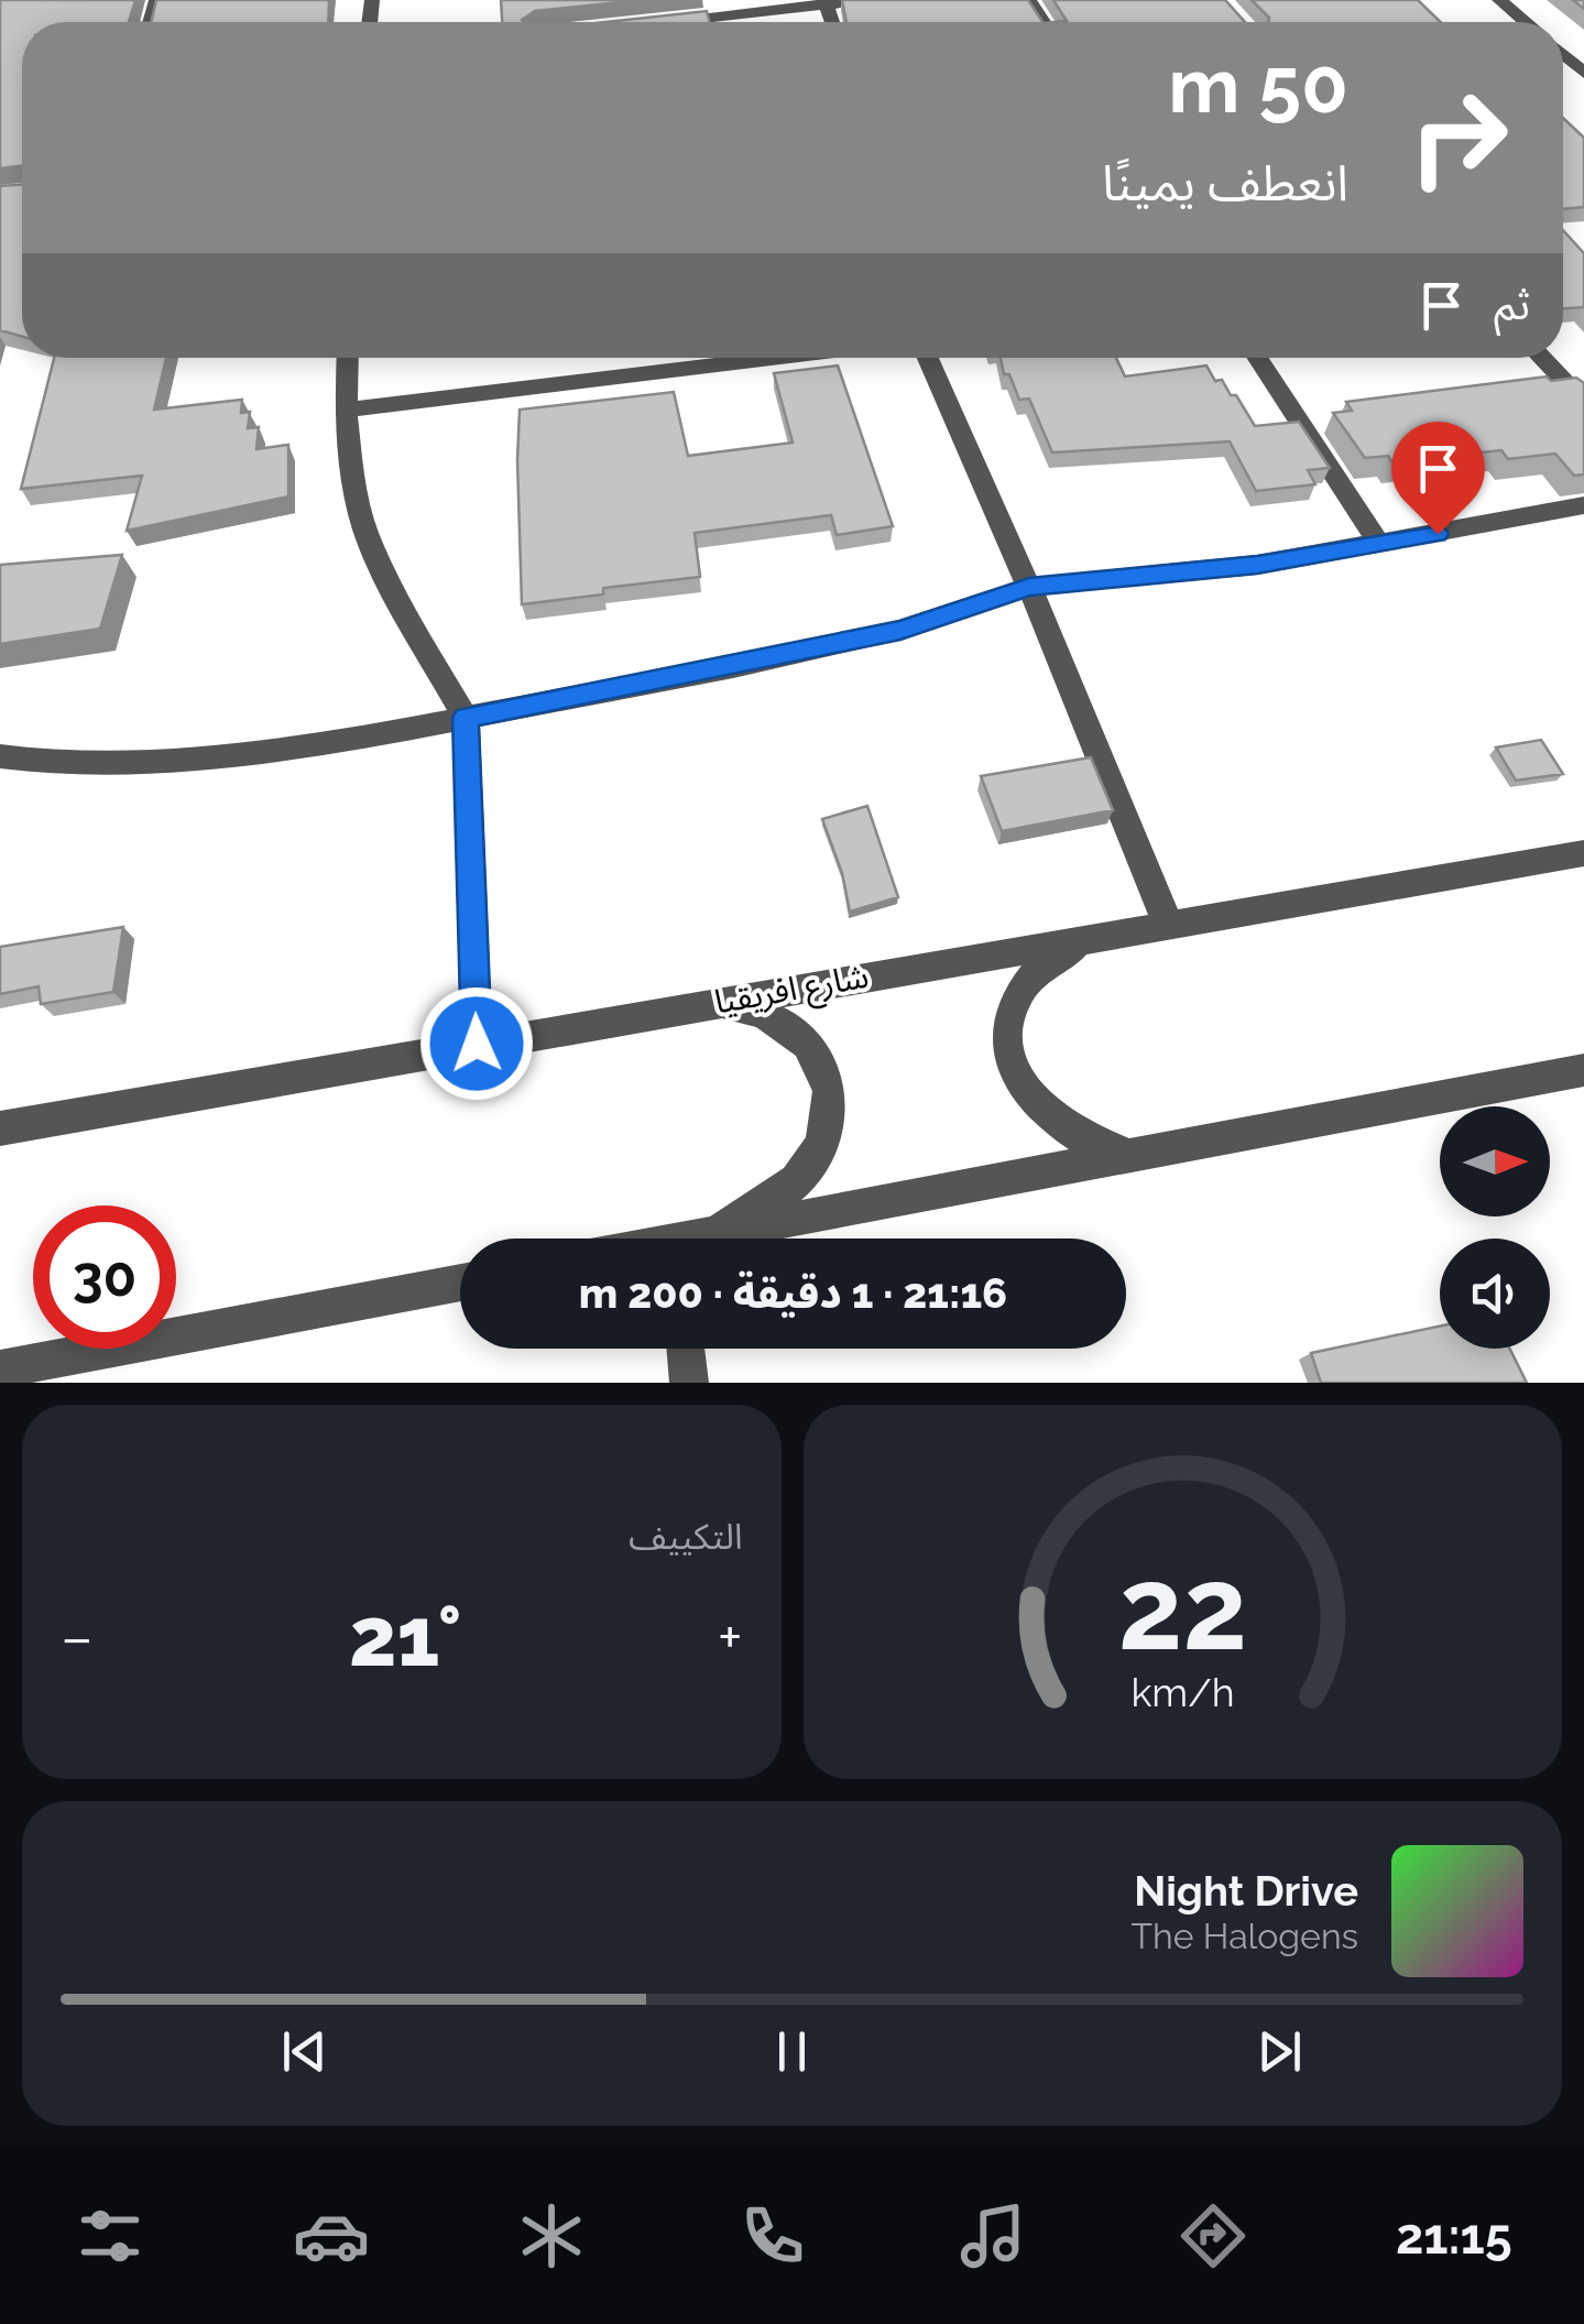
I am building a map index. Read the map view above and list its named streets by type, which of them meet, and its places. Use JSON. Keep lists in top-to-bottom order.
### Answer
{
  "streets": {
    "street": ["شارع افريقيا"]
  },
  "north": "right",
  "page": {
    "turn": ["50 m", "انعطف يمينًا"],
    "then": "ثم",
    "limit": "30",
    "trip": "21:16 · 1 دقيقة · 200 m",
    "tile": "التكييف",
    "heat": ["−", "21°", "+"],
    "song": ["Night Drive", "The Halogens"],
    "tabs": "21:15",
    "gauge": ["22", "km/h"]
  }
}
